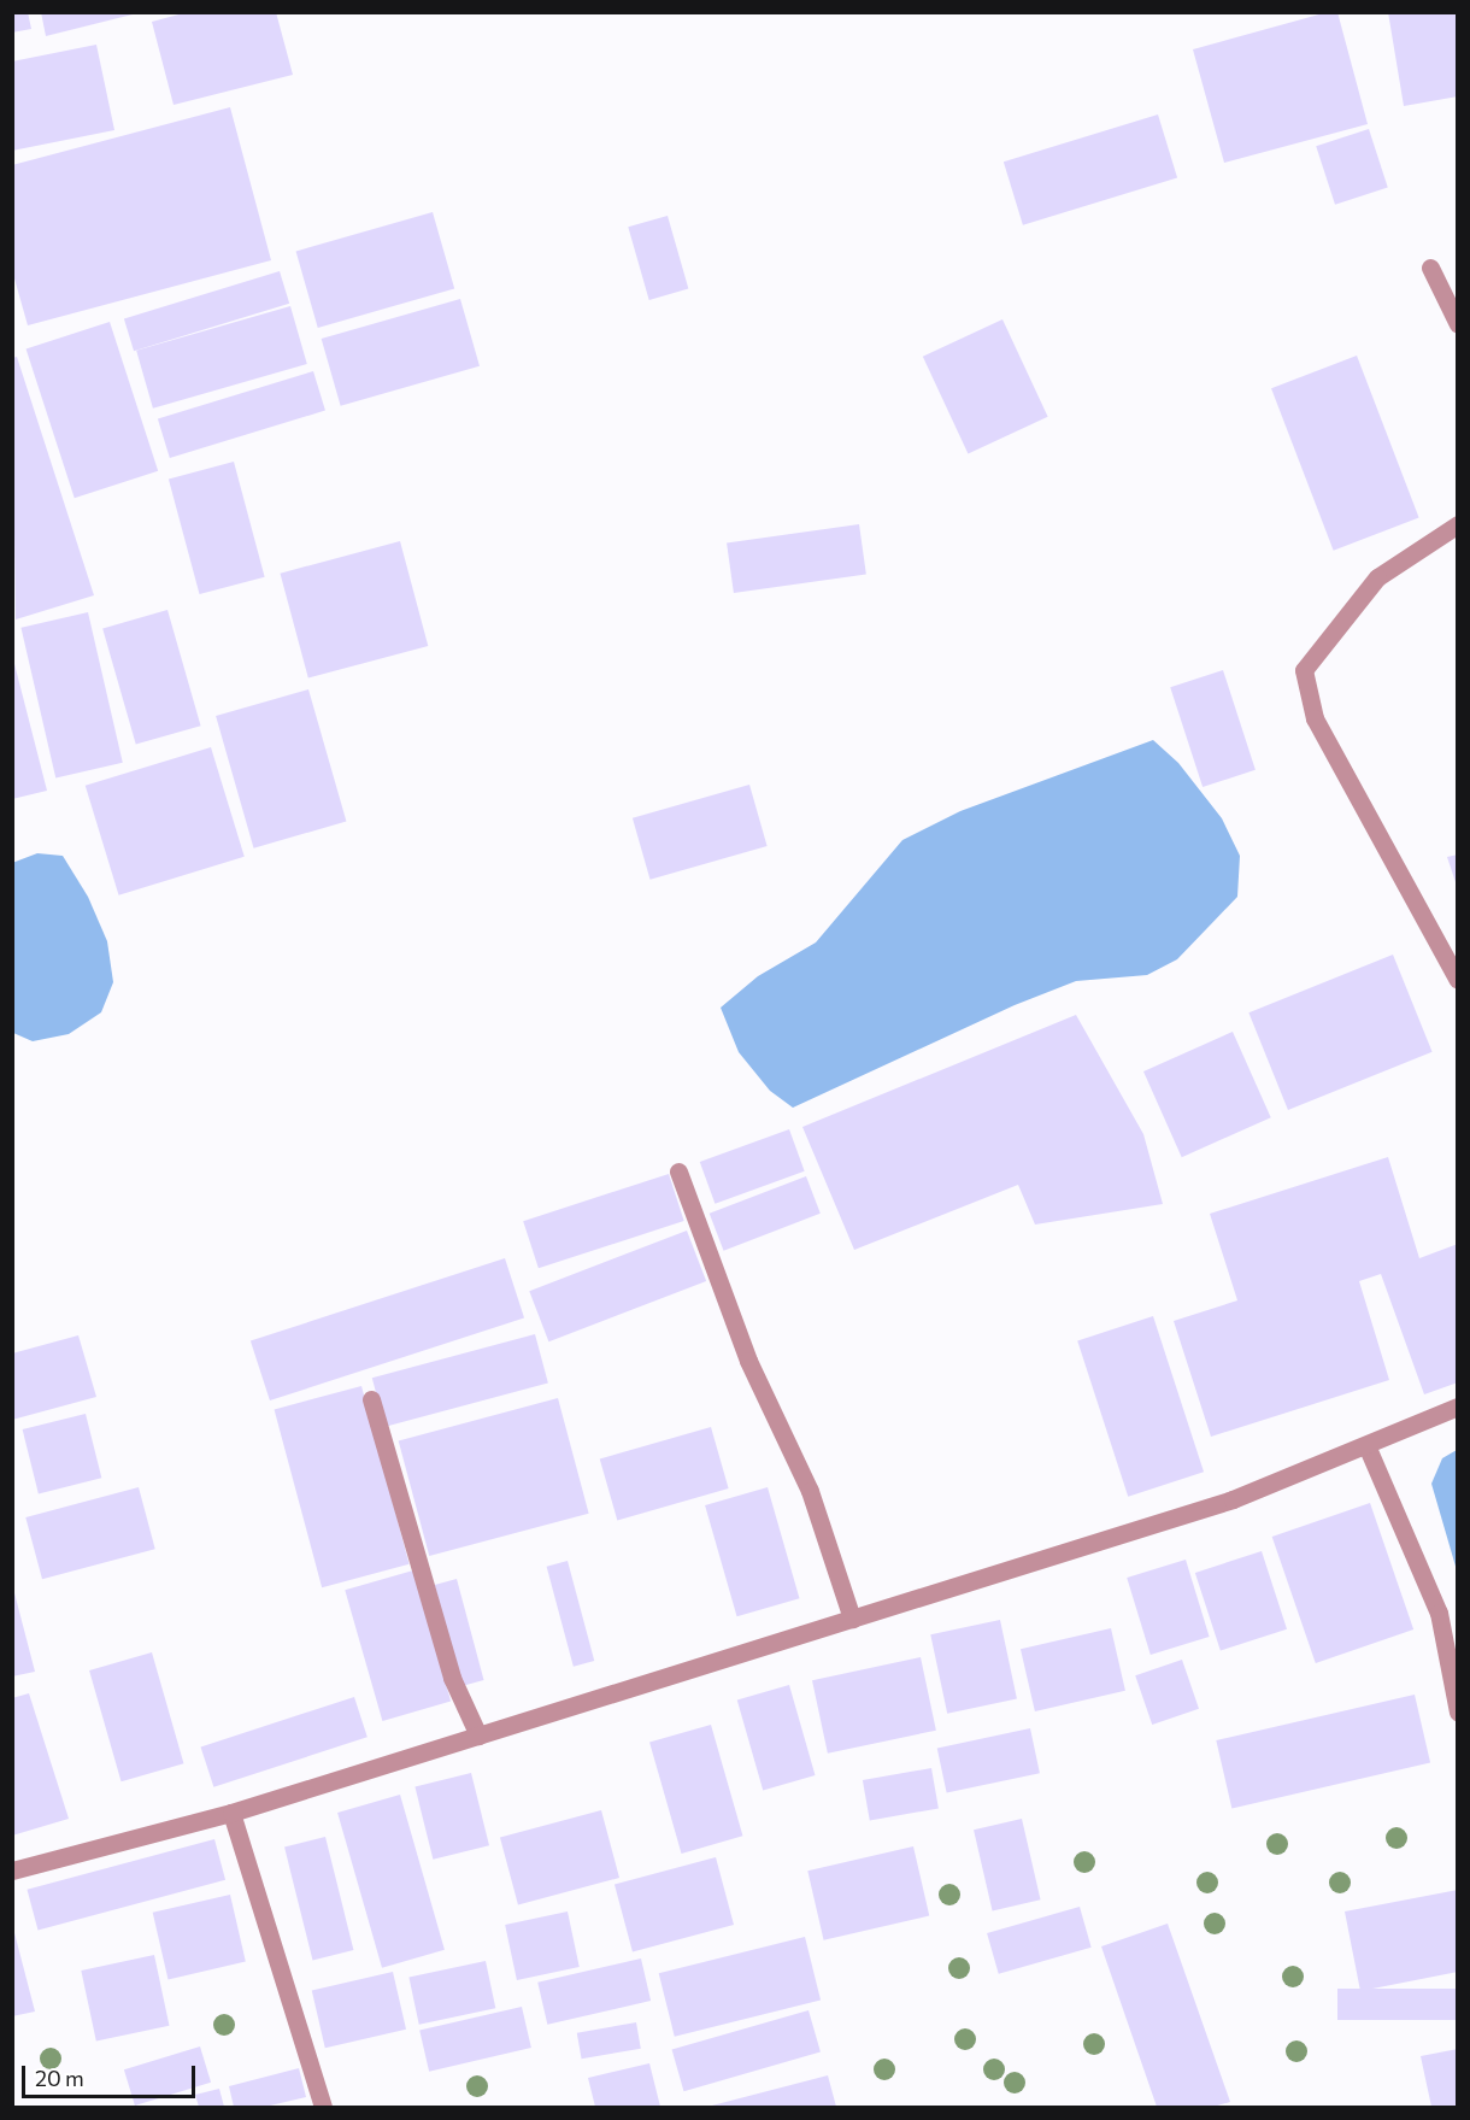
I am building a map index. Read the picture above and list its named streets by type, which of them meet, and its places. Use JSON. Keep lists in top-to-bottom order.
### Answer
{
  "scale_bar": "20 m"
}
